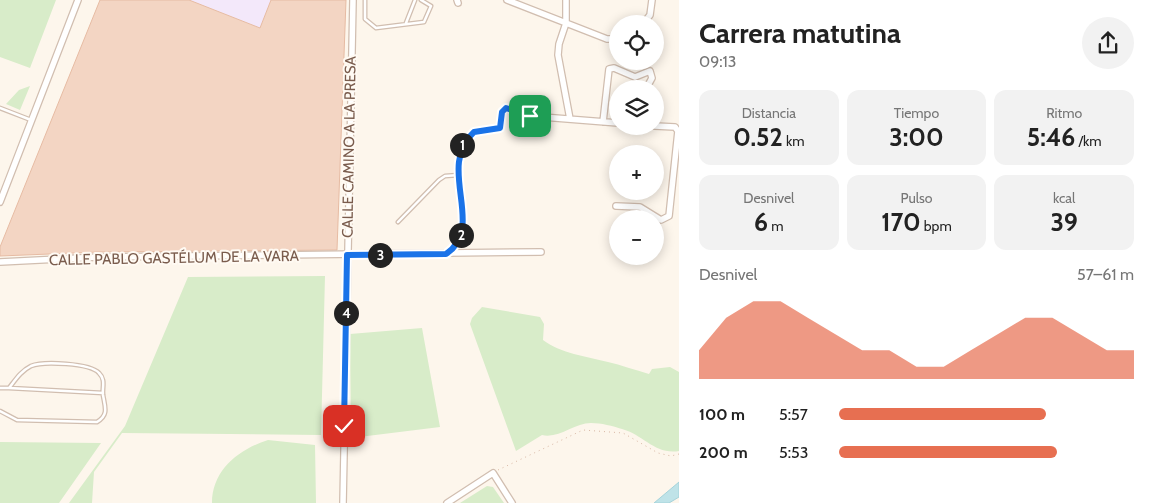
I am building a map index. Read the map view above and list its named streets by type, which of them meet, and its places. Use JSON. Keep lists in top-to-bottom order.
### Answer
{
  "streets": {
    "street": ["CALLE CAMINO A LA PRESA", "CALLE PABLO GASTÉLUM DE LA VARA"]
  },
  "crossings": [
    ["CALLE CAMINO A LA PRESA", "CALLE PABLO GASTÉLUM DE LA VARA"]
  ],
  "page": {
    "heading": ["Carrera matutina", "09:13"],
    "map_buttons": ["+", "−"],
    "stats": [
      ["Distancia", "0.52 km"],
      ["Tiempo", "3:00"],
      ["Ritmo", "5:46 /km"],
      ["Desnivel", "6 m"],
      ["Pulso", "170 bpm"],
      ["kcal", "39"]
    ],
    "pins": [
      "1",
      "2",
      "3",
      "4"
    ],
    "chart": ["Desnivel", "57–61 m"],
    "list": [
      {
        "name": "100 m",
        "note": "5:57"
      },
      {
        "name": "200 m",
        "note": "5:53"
      }
    ]
  }
}
